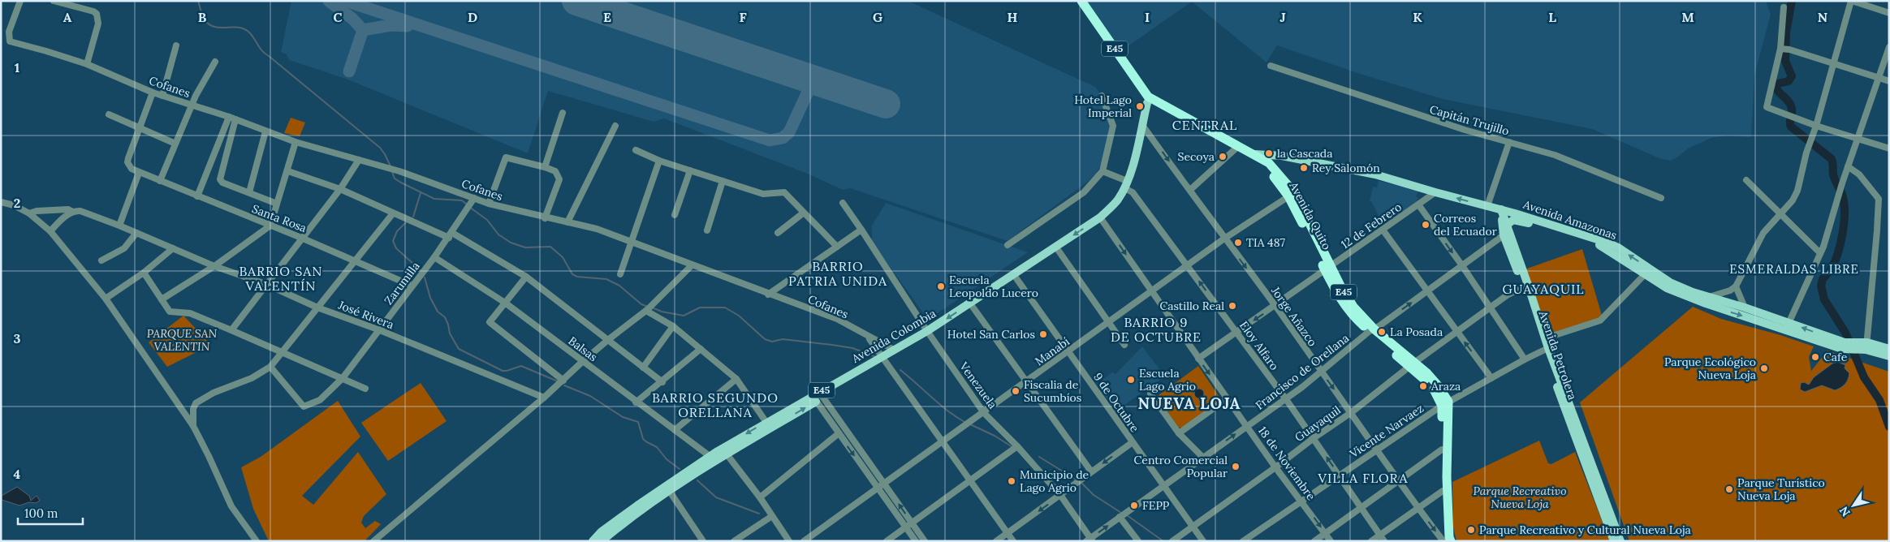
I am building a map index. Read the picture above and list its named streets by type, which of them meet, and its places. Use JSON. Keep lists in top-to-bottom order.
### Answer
{
  "streets": {
    "highway": ["E45", "Avenida Quito"],
    "main road": ["Avenida Amazonas", "Avenida Colombia", "Avenida Petrolera"],
    "street": [
      "Cofanes",
      "Capitán Trujillo",
      "Santa Rosa",
      "12 de Febrero",
      "Zarumilla",
      "José Rivera",
      "Jorge Añazco",
      "Eloy Alfaro",
      "Balsas",
      "Manabí",
      "Francisco de Orellana",
      "Venezuela",
      "9 de Octubre",
      "Guayaquil",
      "Vicente Narvaez",
      "18 de Noviembre"
    ]
  },
  "crossings": [
    ["E45", "Avenida Quito"],
    ["E45", "Avenida Colombia"],
    ["Cofanes", "Zarumilla"],
    ["Cofanes", "Avenida Colombia"],
    ["Cofanes", "Manabí"],
    ["Avenida Quito", "Avenida Amazonas"],
    ["Avenida Quito", "12 de Febrero"],
    ["Avenida Quito", "Avenida Colombia"],
    ["Avenida Quito", "Manabí"],
    ["Avenida Quito", "Francisco de Orellana"],
    ["Avenida Quito", "Guayaquil"],
    ["Avenida Quito", "Vicente Narvaez"],
    ["Santa Rosa", "Zarumilla"],
    ["Avenida Amazonas", "12 de Febrero"],
    ["Avenida Amazonas", "Avenida Petrolera"],
    ["Avenida Amazonas", "Francisco de Orellana"],
    ["12 de Febrero", "Jorge Añazco"],
    ["12 de Febrero", "Eloy Alfaro"],
    ["12 de Febrero", "18 de Noviembre"],
    ["Zarumilla", "José Rivera"],
    ["Zarumilla", "Balsas"],
    ["Jorge Añazco", "Avenida Colombia"],
    ["Jorge Añazco", "Manabí"],
    ["Jorge Añazco", "Francisco de Orellana"],
    ["Jorge Añazco", "Guayaquil"],
    ["Jorge Añazco", "Vicente Narvaez"],
    ["Avenida Colombia", "Eloy Alfaro"],
    ["Avenida Colombia", "Balsas"],
    ["Avenida Colombia", "Venezuela"],
    ["Avenida Colombia", "9 de Octubre"],
    ["Avenida Colombia", "18 de Noviembre"],
    ["Eloy Alfaro", "Manabí"],
    ["Eloy Alfaro", "Francisco de Orellana"],
    ["Eloy Alfaro", "Guayaquil"],
    ["Eloy Alfaro", "Vicente Narvaez"],
    ["Manabí", "Venezuela"],
    ["Manabí", "9 de Octubre"],
    ["Manabí", "18 de Noviembre"],
    ["Avenida Petrolera", "Francisco de Orellana"],
    ["Avenida Petrolera", "Guayaquil"],
    ["Avenida Petrolera", "Vicente Narvaez"],
    ["Francisco de Orellana", "Venezuela"],
    ["Francisco de Orellana", "9 de Octubre"],
    ["Francisco de Orellana", "18 de Noviembre"],
    ["9 de Octubre", "Guayaquil"],
    ["Guayaquil", "18 de Noviembre"],
    ["Vicente Narvaez", "18 de Noviembre"]
  ],
  "one_way": ["Jorge Añazco"],
  "districts": [
    "CENTRAL",
    "BARRIO PATRIA UNIDA",
    "ESMERALDAS LIBRE",
    "BARRIO SAN VALENTÍN",
    "GUAYAQUIL",
    "BARRIO 9 DE OCTUBRE",
    "BARRIO SEGUNDO ORELLANA",
    "NUEVA LOJA",
    "VILLA FLORA"
  ],
  "parks": ["PARQUE SAN VALENTIN", "Parque Recreativo Nueva Loja"],
  "places": [
    "Hotel Lago Imperial",
    "la Cascada",
    "Secoya",
    "Rey Salomón",
    "Correos del Ecuador",
    "TIA 487",
    "Escuela Leopoldo Lucero",
    "Castillo Real",
    "La Posada",
    "Hotel San Carlos",
    "Cafe",
    "Parque Ecológico Nueva Loja",
    "Escuela Lago Agrio",
    "Araza",
    "Fiscalia de Sucumbíos",
    "Centro Comercial Popular",
    "Municipio de Lago Agrio",
    "Parque Turístico Nueva Loja",
    "FEPP",
    "Parque Recreativo y Cultural Nueva Loja"
  ],
  "scale_bar": "100 m",
  "north": "bottom left",
  "grid": {
    "columns": [
      "A",
      "B",
      "C",
      "D",
      "E",
      "F",
      "G",
      "H",
      "I",
      "J",
      "K",
      "L",
      "M",
      "N"
    ],
    "rows": [
      "1",
      "2",
      "3",
      "4"
    ]
  }
}
